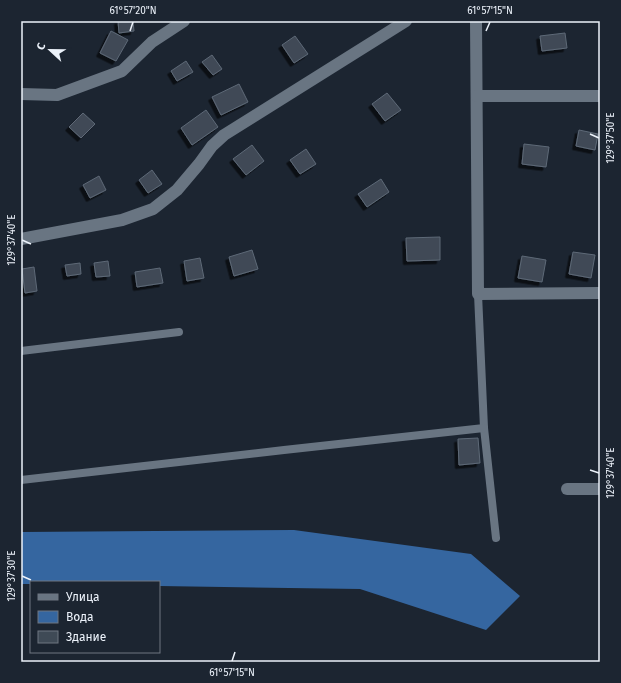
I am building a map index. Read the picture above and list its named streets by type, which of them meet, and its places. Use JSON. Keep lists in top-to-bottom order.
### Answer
{
  "legend": ["Улица", "Вода", "Здание"],
  "north": "left",
  "coordinates": [
    "61°57'20\"N",
    "61°57'15\"N",
    "129°37'50\"E",
    "129°37'40\"E",
    "129°37'30\"E"
  ]
}
